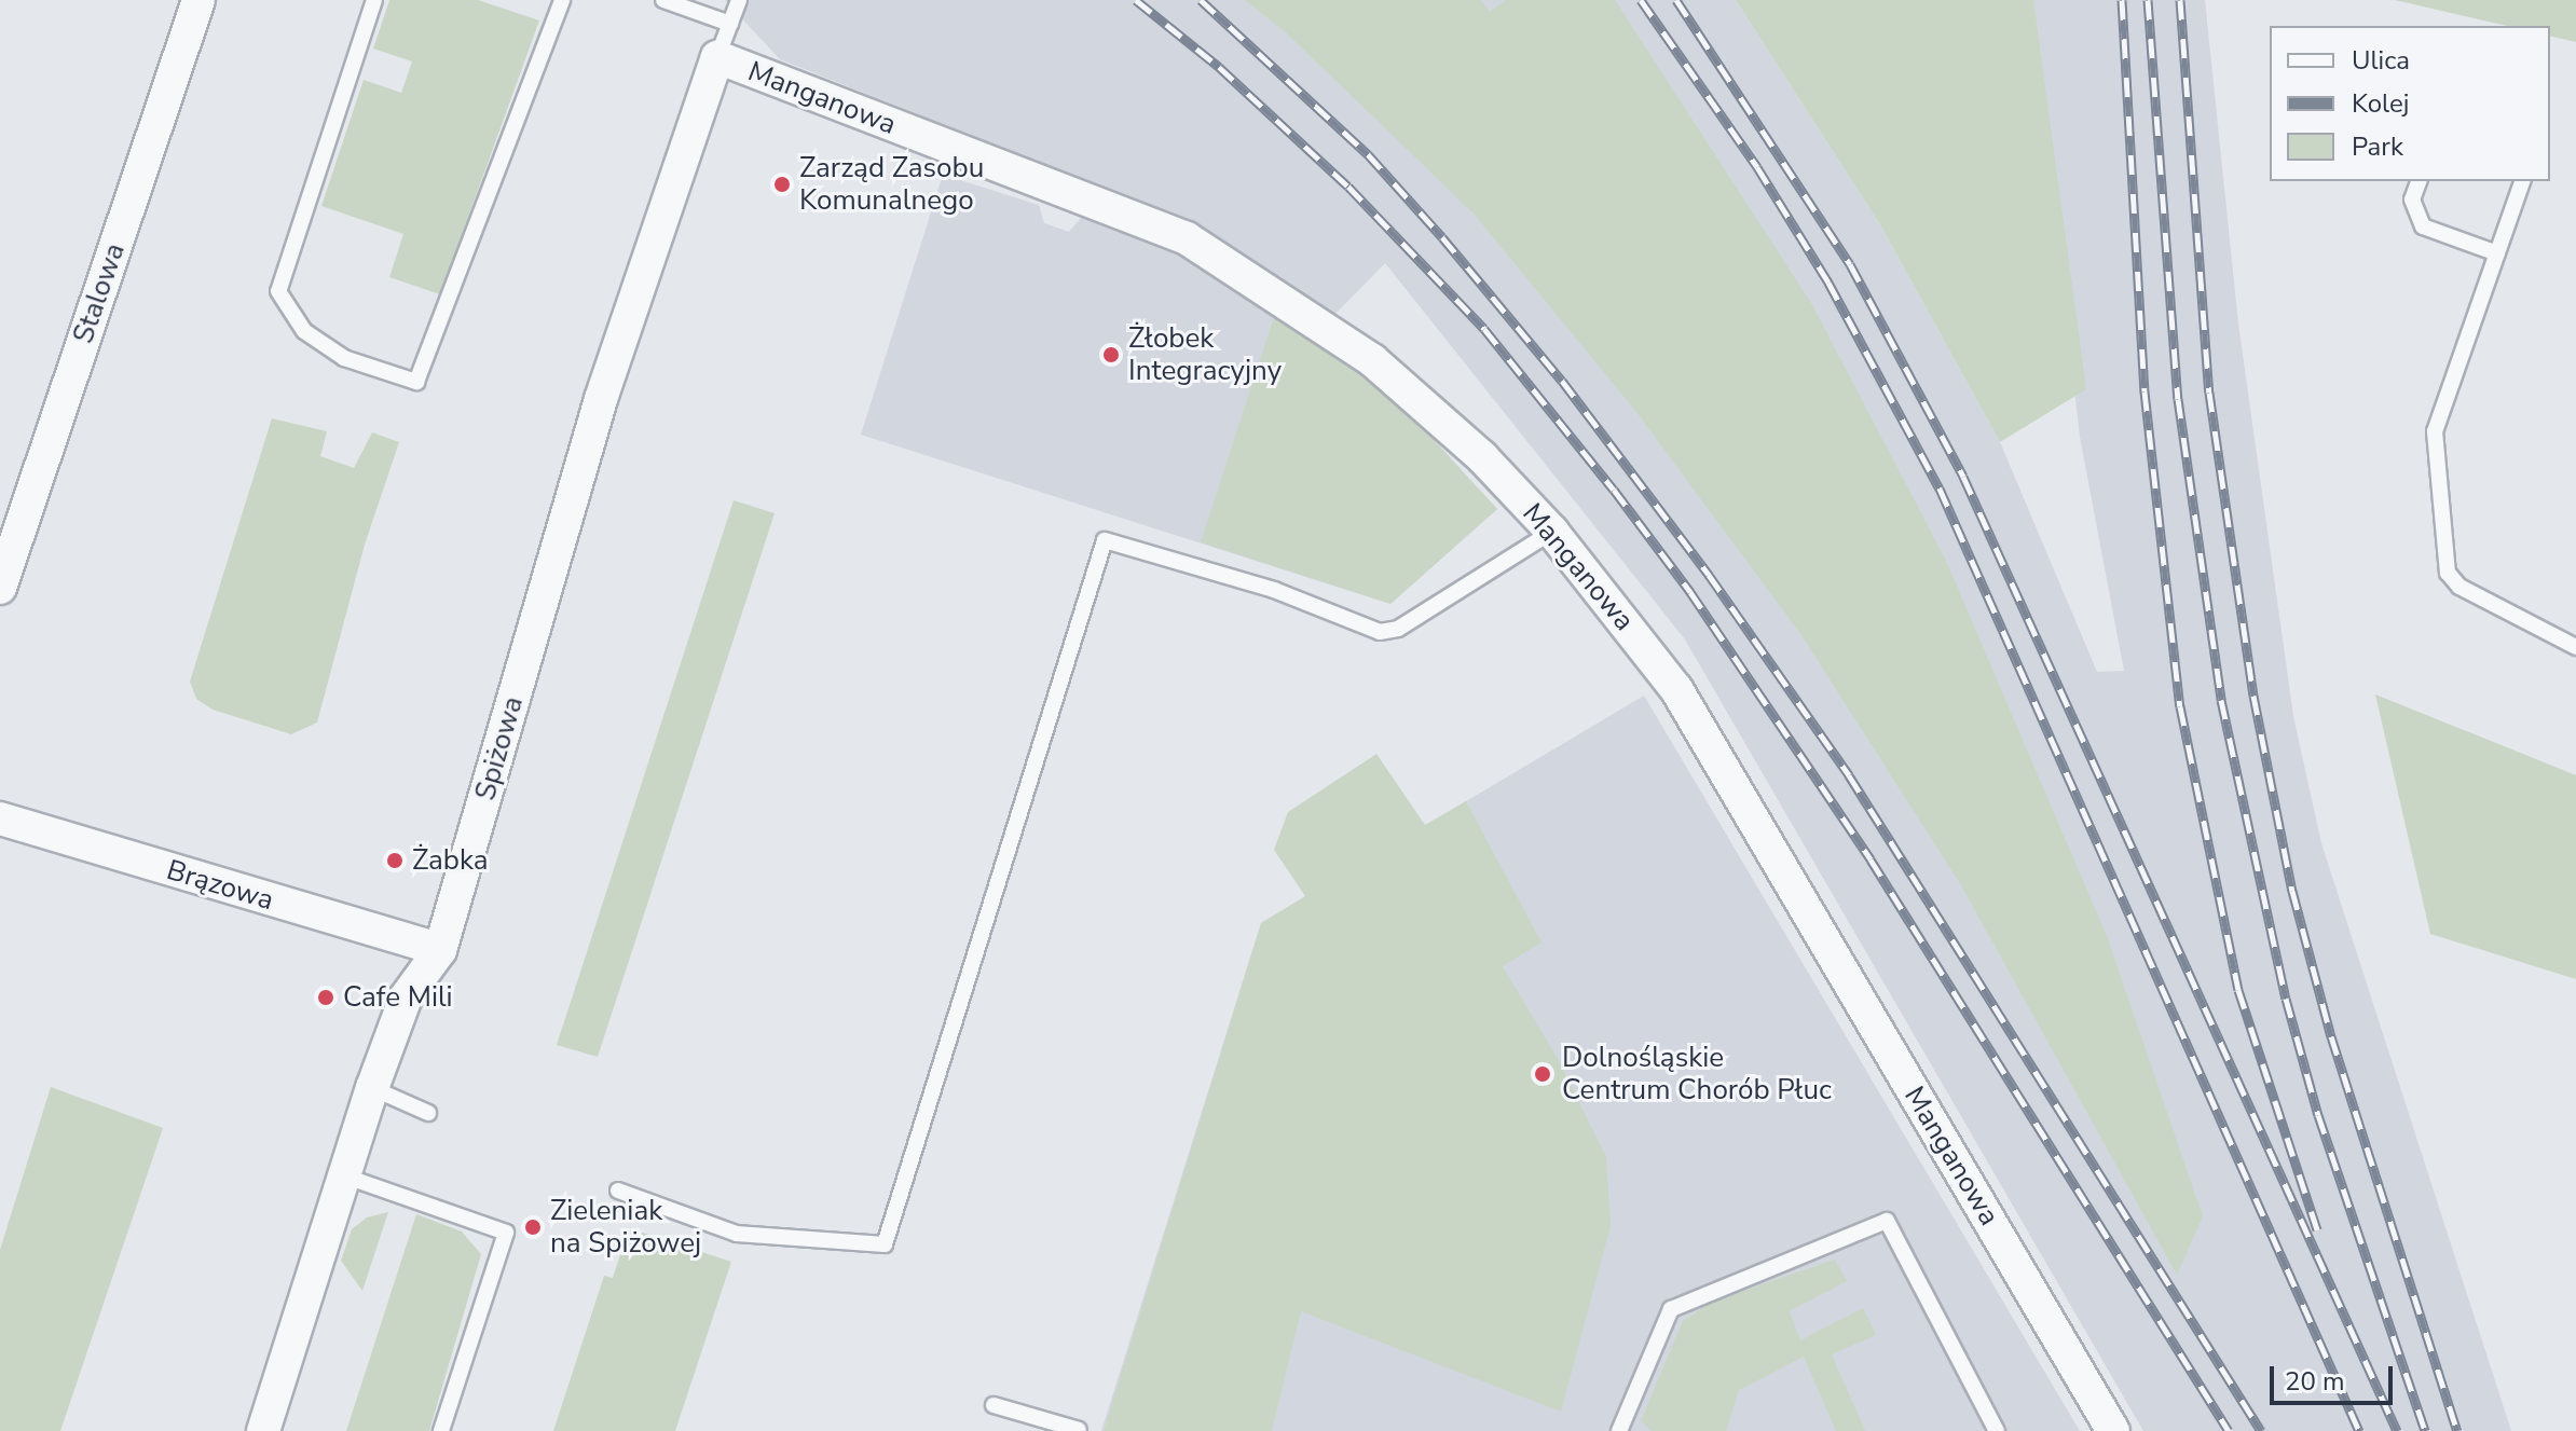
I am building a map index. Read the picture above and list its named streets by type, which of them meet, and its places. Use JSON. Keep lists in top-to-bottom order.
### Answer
{
  "streets": {
    "street": [
      "Manganowa",
      "Stalowa",
      "Spiżowa",
      "Brązowa"
    ]
  },
  "crossings": [
    ["Manganowa", "Spiżowa"],
    ["Spiżowa", "Brązowa"]
  ],
  "places": [
    "Zarząd Zasobu Komunalnego",
    "Żłobek Integracyjny",
    "Żabka",
    "Cafe Mili",
    "Dolnośląskie Centrum Chorób Płuc",
    "Zieleniak na Spiżowej"
  ],
  "legend": ["Ulica", "Kolej", "Park"],
  "scale_bar": "20 m"
}
